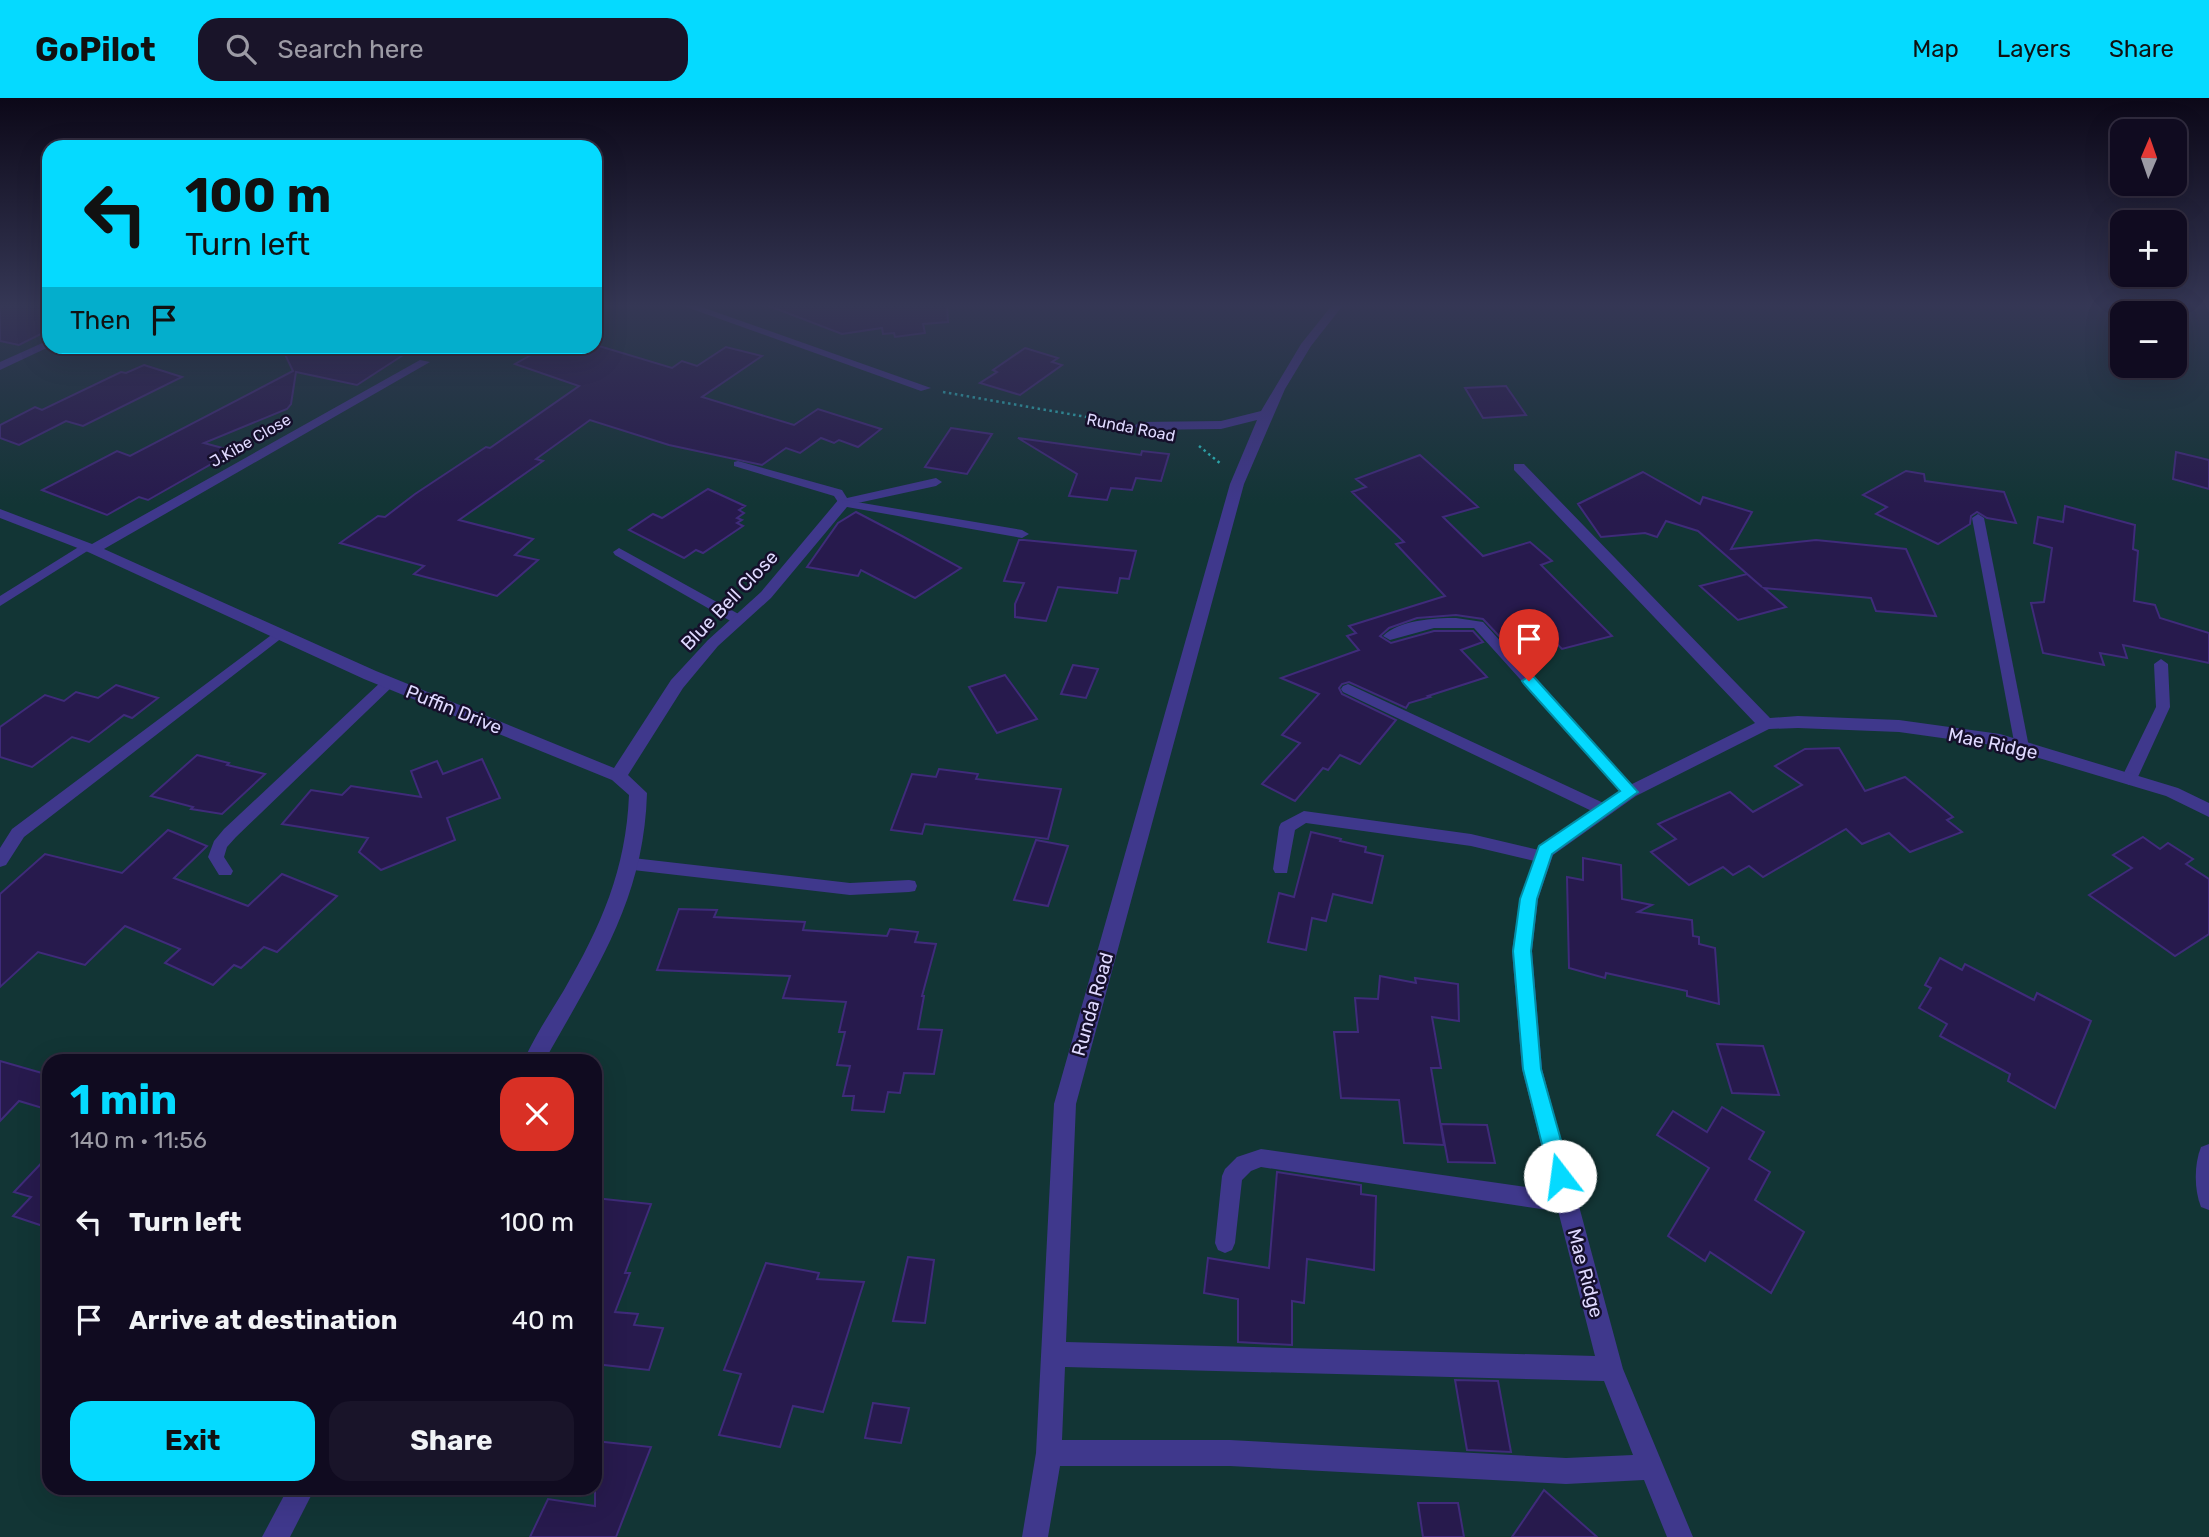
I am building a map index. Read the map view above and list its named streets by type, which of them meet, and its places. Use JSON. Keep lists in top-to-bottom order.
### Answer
{
  "streets": {
    "street": [
      "Runda Road",
      "J.Kibe Close",
      "Blue Bell Close",
      "Puffin Drive",
      "Mae Ridge"
    ]
  },
  "crossings": [
    ["J.Kibe Close", "Puffin Drive"],
    ["Blue Bell Close", "Puffin Drive"]
  ],
  "north": "top",
  "page": {
    "header": "GoPilot",
    "search": "Search here",
    "nav": ["Map", "Layers", "Share"],
    "map_buttons": ["+", "−"],
    "turn": ["100 m", "Turn left"],
    "then": "Then",
    "heading": ["1 min", "140 m · 11:56"],
    "list": [
      {
        "name": "Turn left",
        "value": "100 m"
      },
      {
        "name": "Arrive at destination",
        "value": "40 m"
      }
    ],
    "buttons": ["Exit", "Share"]
  }
}
